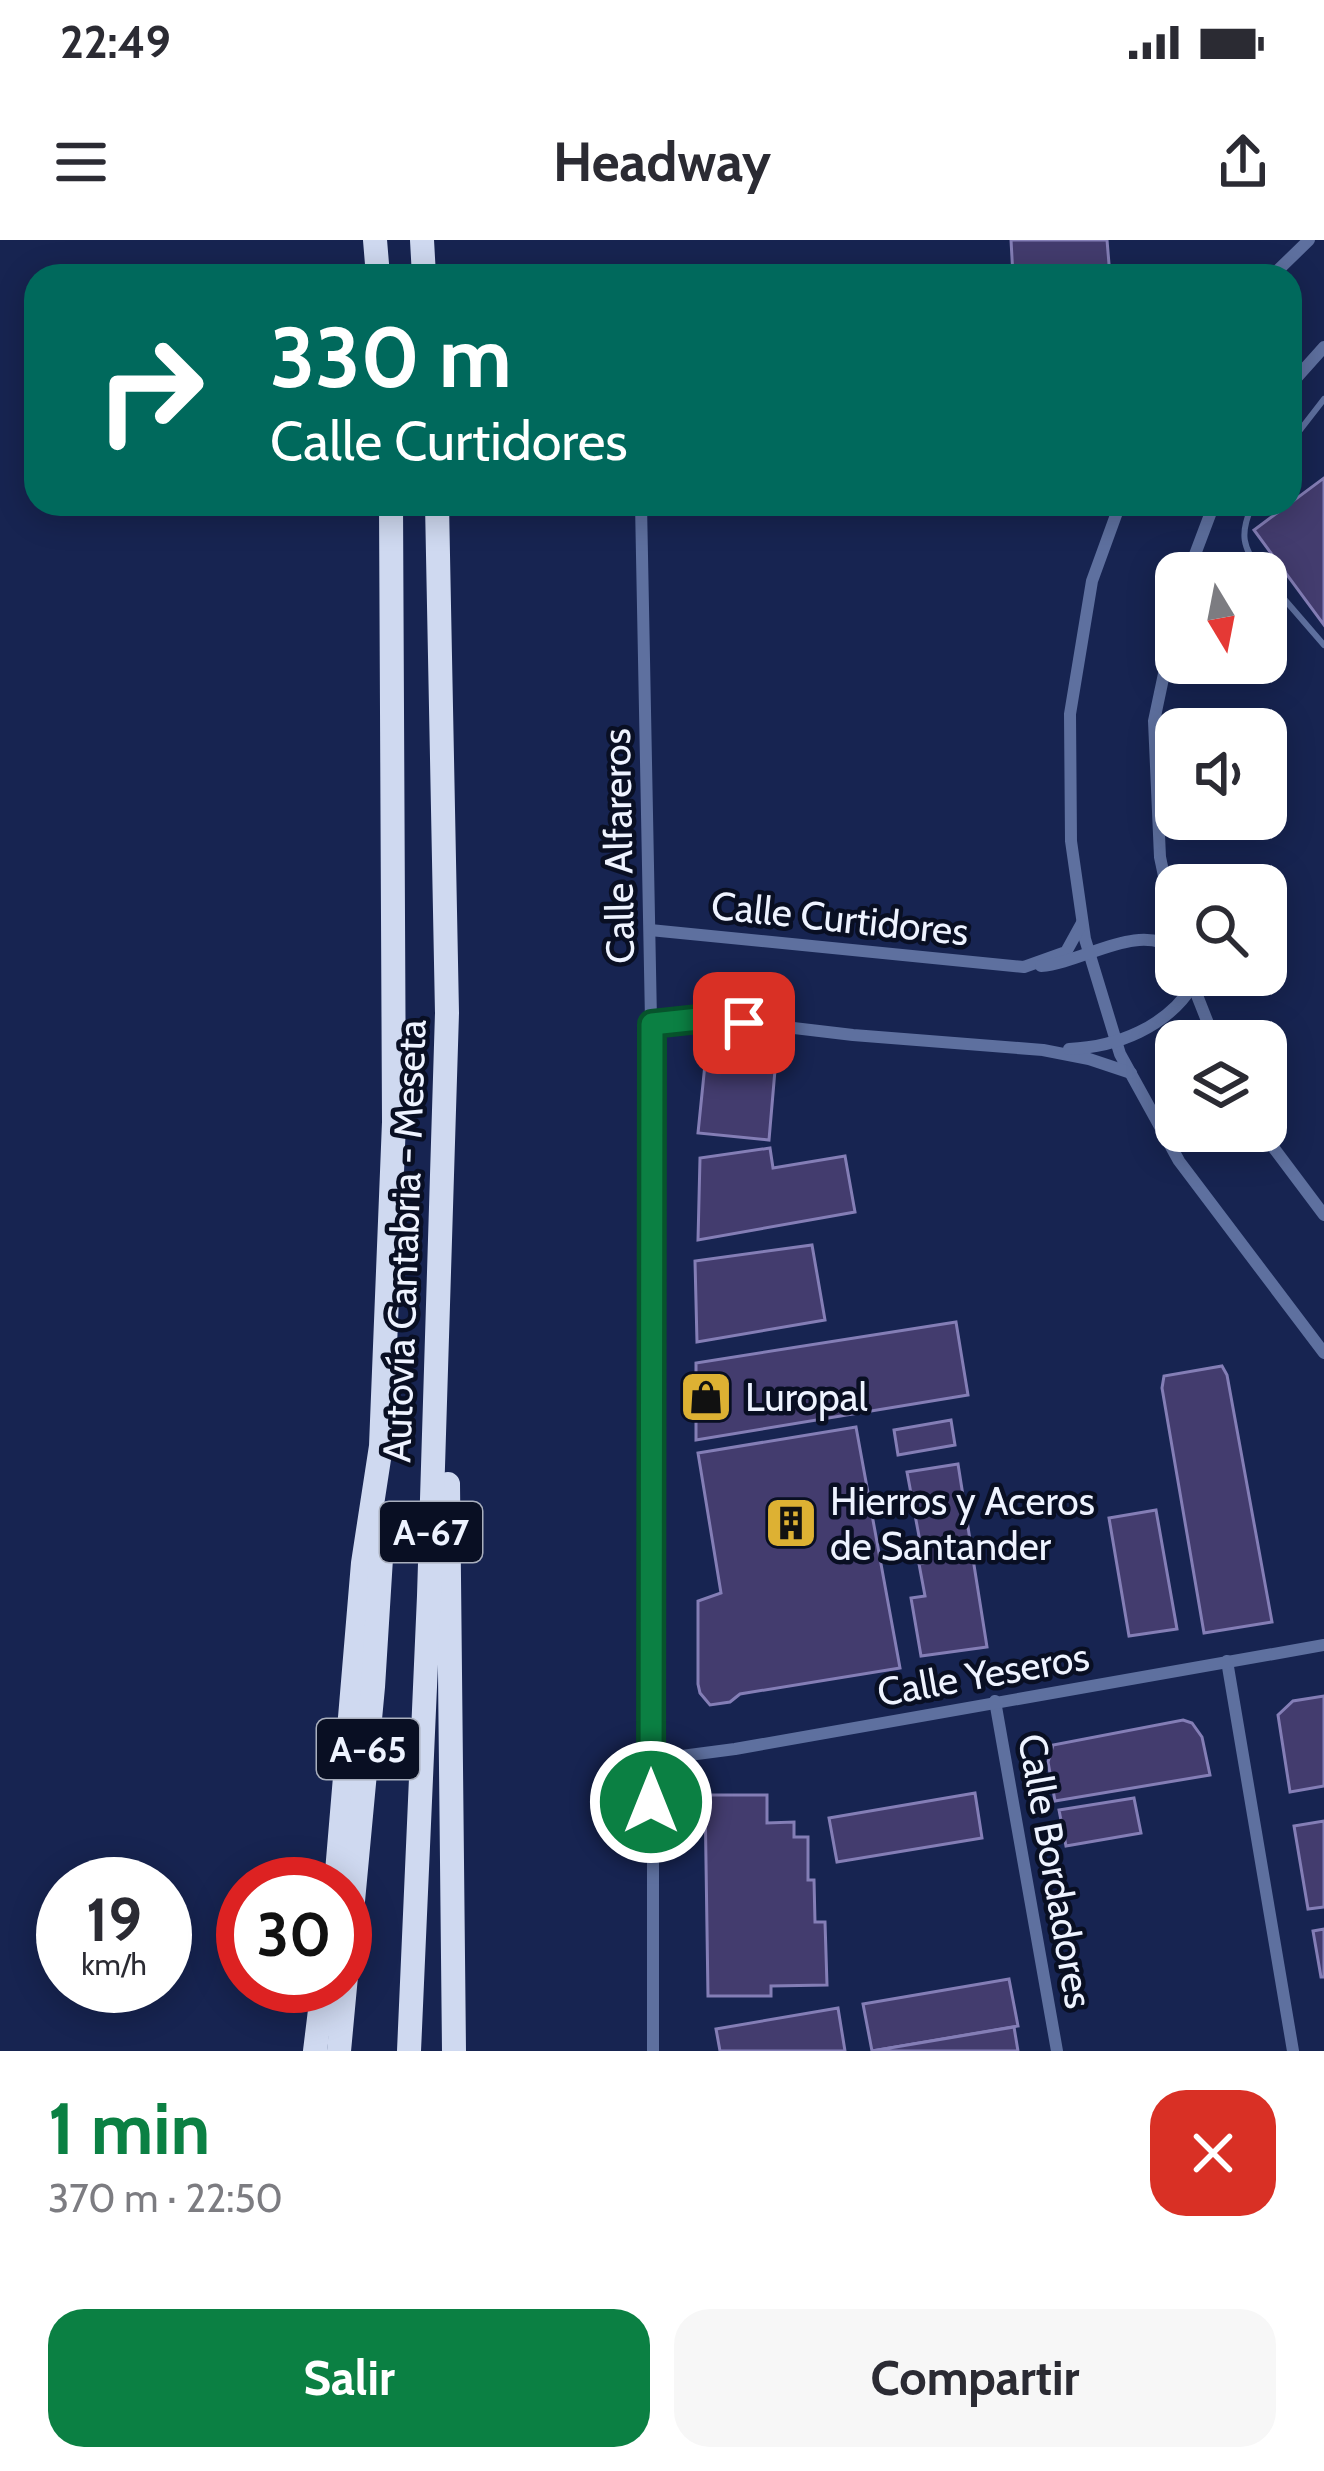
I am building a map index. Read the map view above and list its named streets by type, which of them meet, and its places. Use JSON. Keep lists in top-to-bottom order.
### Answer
{
  "streets": {
    "highway": ["Autovía Cantabria - Meseta", "A-67", "A-65"],
    "street": [
      "Calle Alfareros",
      "Calle Curtidores",
      "Calle Yeseros",
      "Calle Bordadores"
    ]
  },
  "crossings": [
    ["Calle Alfareros", "Calle Curtidores"],
    ["Calle Alfareros", "Calle Yeseros"],
    ["Autovía Cantabria - Meseta", "A-65"],
    ["Calle Yeseros", "Calle Bordadores"]
  ],
  "places": {
    "shop": ["Luropal"],
    "building": ["Hierros y Aceros de Santander"]
  },
  "north": "bottom",
  "page": {
    "status": "22:49",
    "header": "Headway",
    "turn": ["330 m", "Calle Curtidores"],
    "speed": "19 km/h",
    "limit": "30",
    "heading": ["1 min", "370 m · 22:50"],
    "buttons": ["Salir", "Compartir"]
  }
}
